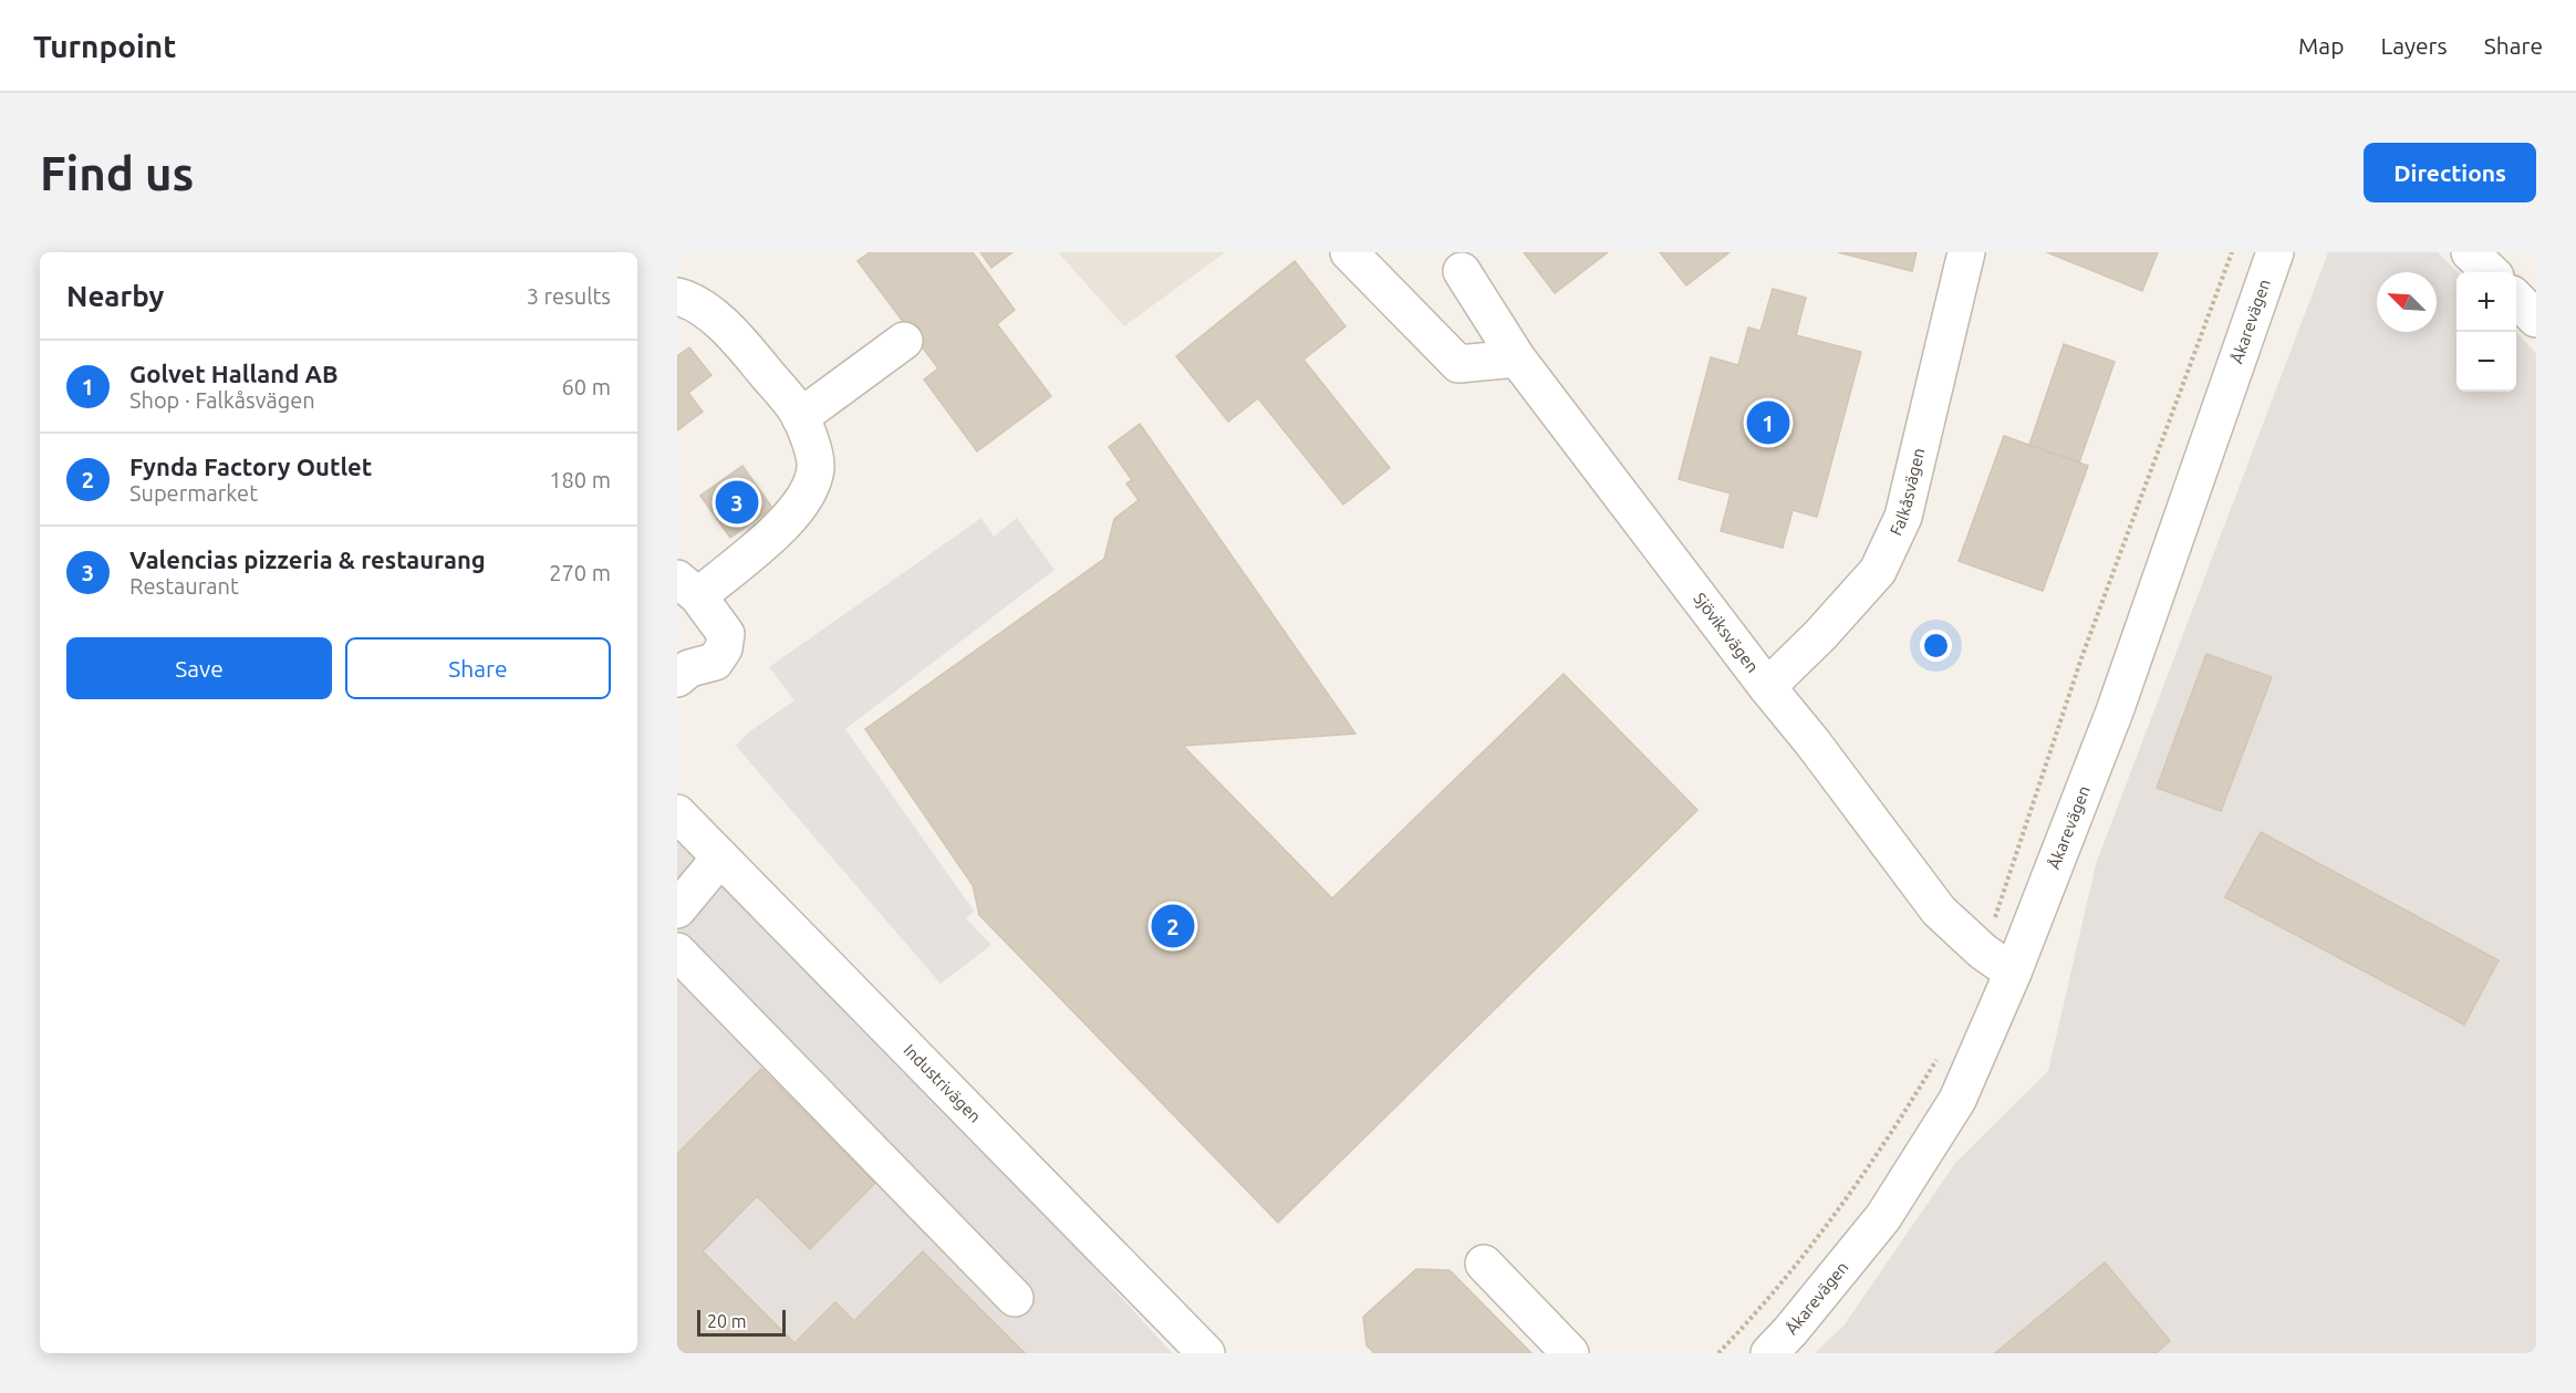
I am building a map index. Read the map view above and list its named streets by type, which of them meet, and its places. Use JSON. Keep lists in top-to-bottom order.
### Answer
{
  "streets": {
    "street": [
      "Åkarevägen",
      "Falkåsvägen",
      "Sjöviksvägen",
      "Industrivägen"
    ]
  },
  "crossings": [
    ["Åkarevägen", "Sjöviksvägen"],
    ["Falkåsvägen", "Sjöviksvägen"]
  ],
  "scale_bar": "20 m",
  "north": "top left",
  "page": {
    "header": "Turnpoint",
    "nav": ["Map", "Layers", "Share"],
    "buttons": [
      "Directions",
      ["Save", "Share"]
    ],
    "title": "Find us",
    "heading": ["Nearby", "3 results"],
    "map_buttons": ["+", "−"],
    "list": [
      {
        "mark": "1",
        "name": "Golvet Halland AB",
        "note": "Shop · Falkåsvägen",
        "value": "60 m"
      },
      {
        "mark": "2",
        "name": "Fynda Factory Outlet",
        "note": "Supermarket",
        "value": "180 m"
      },
      {
        "mark": "3",
        "name": "Valencias pizzeria & restaurang",
        "note": "Restaurant",
        "value": "270 m"
      }
    ],
    "pins": ["1", "3", "2"],
    "scale": "20 m"
  }
}
